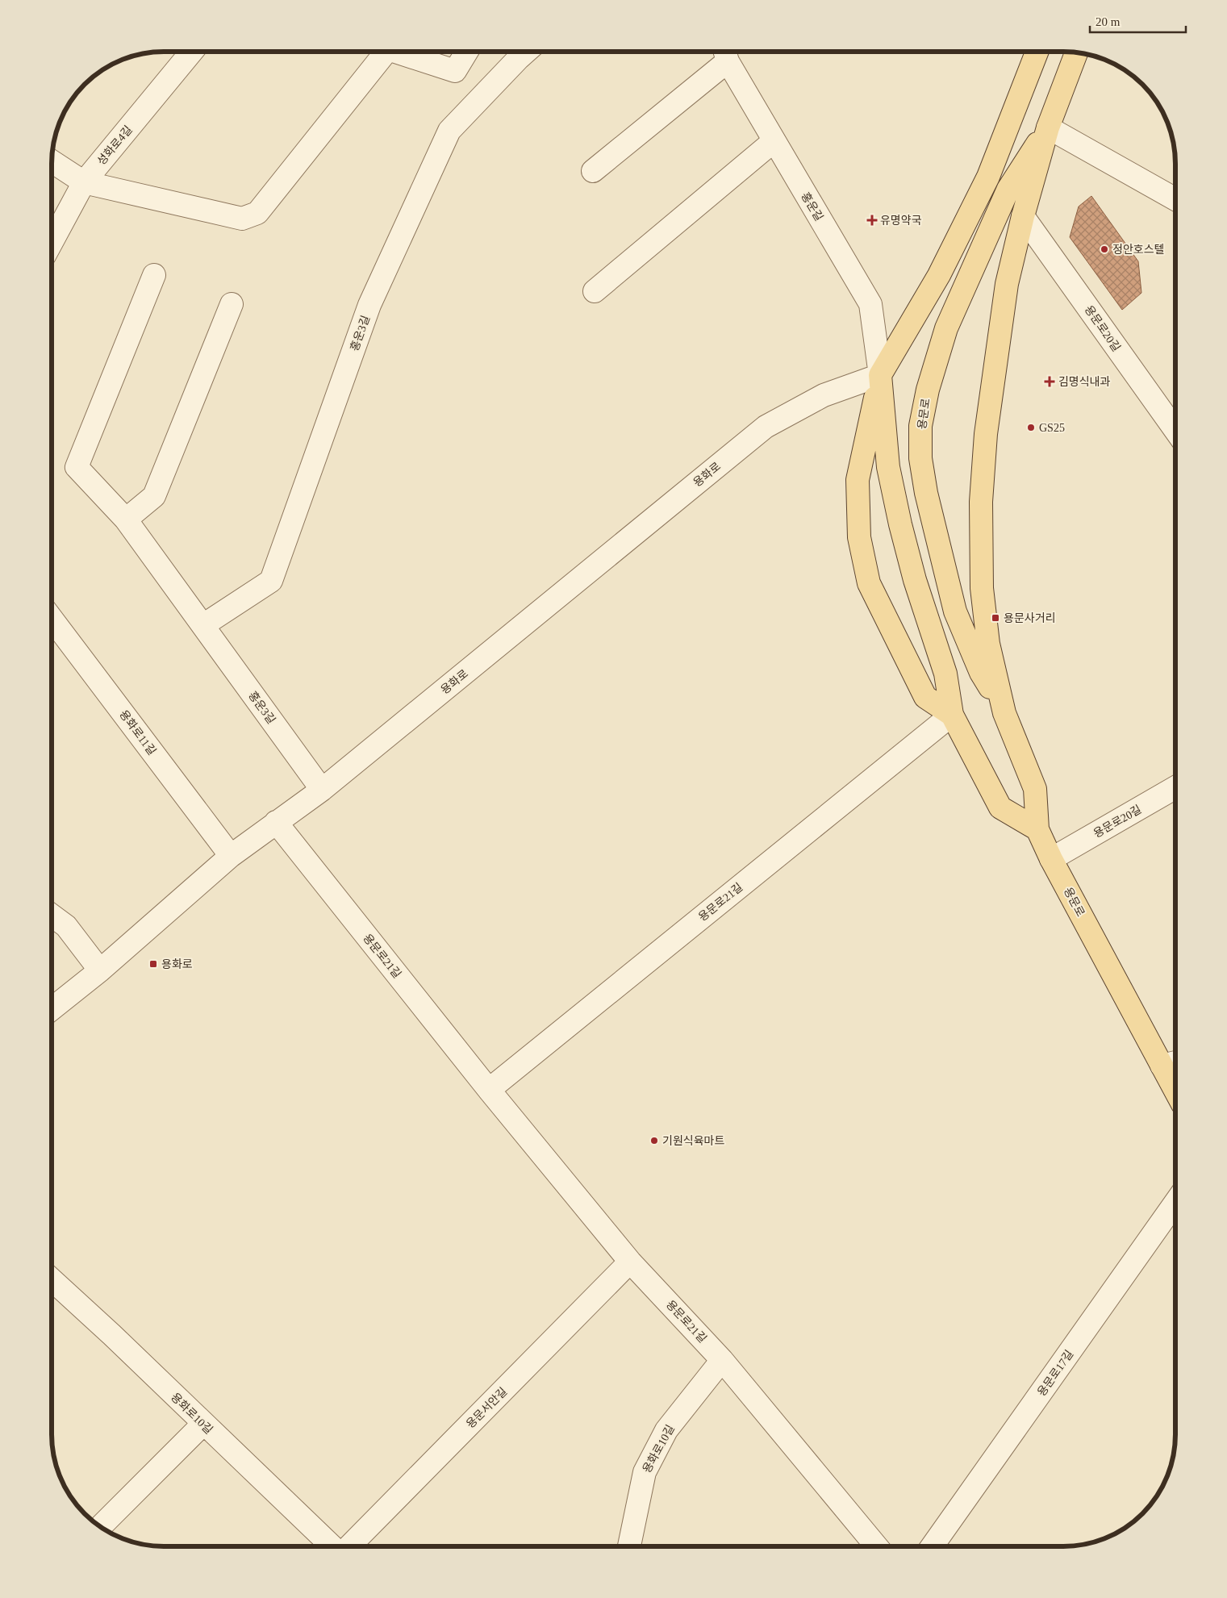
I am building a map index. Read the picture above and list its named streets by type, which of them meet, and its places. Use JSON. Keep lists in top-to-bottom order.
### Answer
{
  "streets": {
    "main road": ["용문로"],
    "street": [
      "성화로4길",
      "홍운길",
      "용문로20길",
      "홍운3길",
      "용화로",
      "용화로11길",
      "용문로21길",
      "용문로17길",
      "용문서안길",
      "용화로10길"
    ]
  },
  "crossings": [
    ["홍운길", "용화로"],
    ["용문로20길", "용문로"],
    ["홍운3길", "용화로"],
    ["용화로", "용화로11길"],
    ["용화로", "용문로21길"],
    ["용문로21길", "용문서안길"],
    ["용문로21길", "용화로10길"]
  ],
  "places": {
    "health": ["유명약국", "김명식내과"],
    "other": ["정안호스텔", "GS25", "기원식육마트"],
    "transit": ["용문사거리", "용화로"]
  },
  "scale_bar": "20 m"
}
